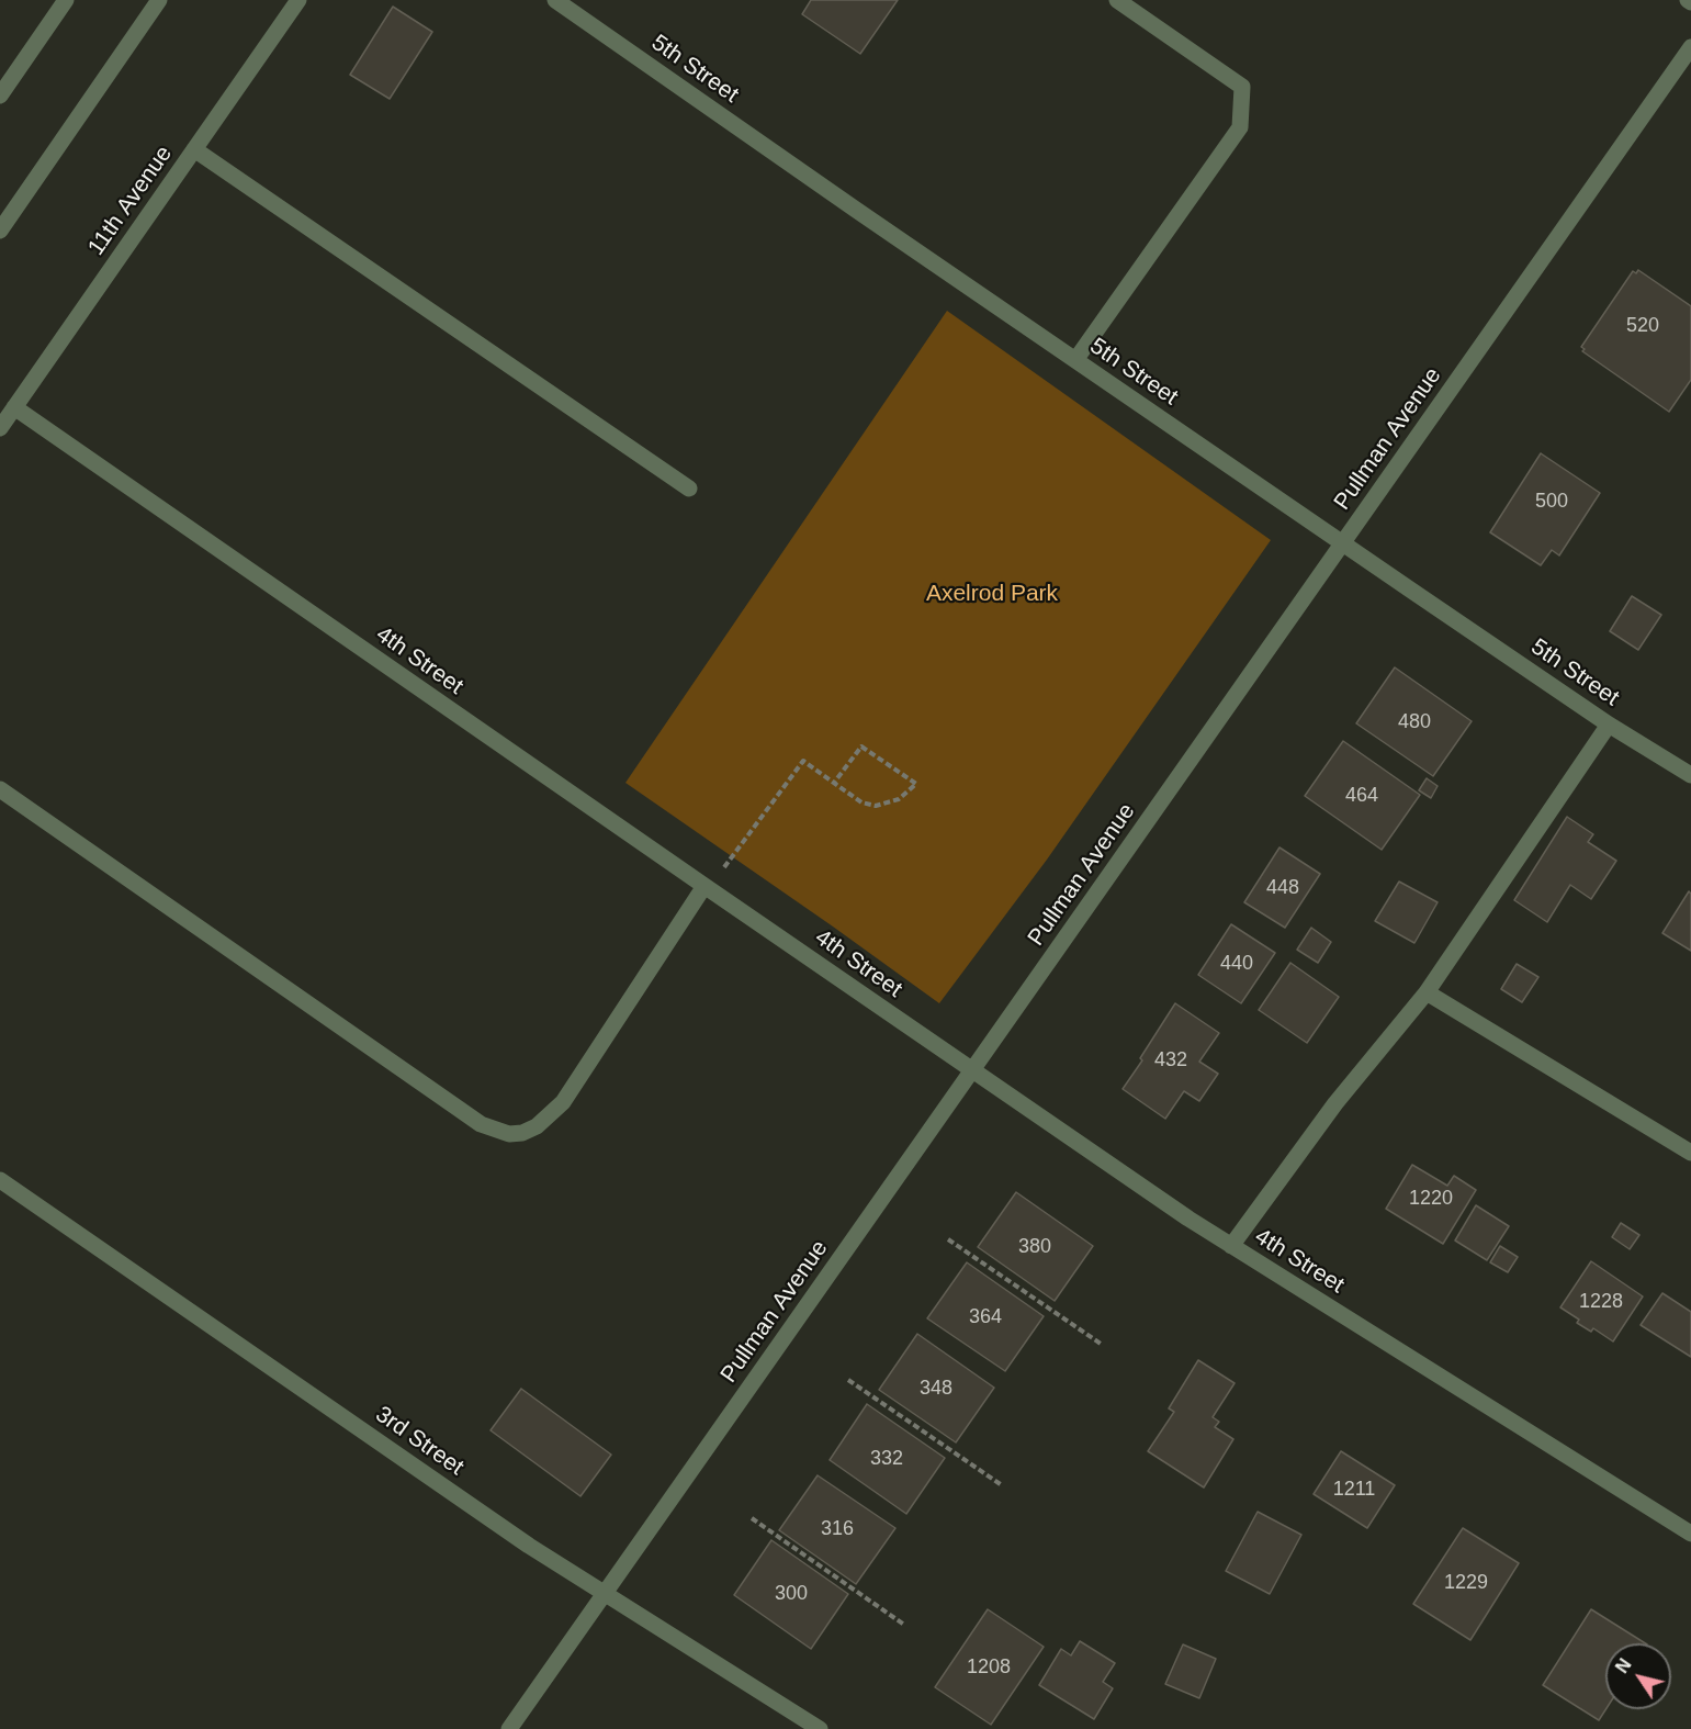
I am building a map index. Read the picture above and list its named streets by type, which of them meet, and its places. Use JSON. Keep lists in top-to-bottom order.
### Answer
{
  "streets": {
    "street": [
      "5th Street",
      "11th Avenue",
      "Pullman Avenue",
      "4th Street",
      "3rd Street"
    ]
  },
  "crossings": [
    ["5th Street", "Pullman Avenue"],
    ["11th Avenue", "4th Street"],
    ["Pullman Avenue", "4th Street"],
    ["Pullman Avenue", "3rd Street"]
  ],
  "parks": ["Axelrod Park"],
  "house_numbers": [
    "520",
    "500",
    "480",
    "464",
    "448",
    "440",
    "432",
    "1220",
    "380",
    "1228",
    "364",
    "348",
    "332",
    "1211",
    "316",
    "1229",
    "300",
    "1208"
  ],
  "north": "top left"
}
